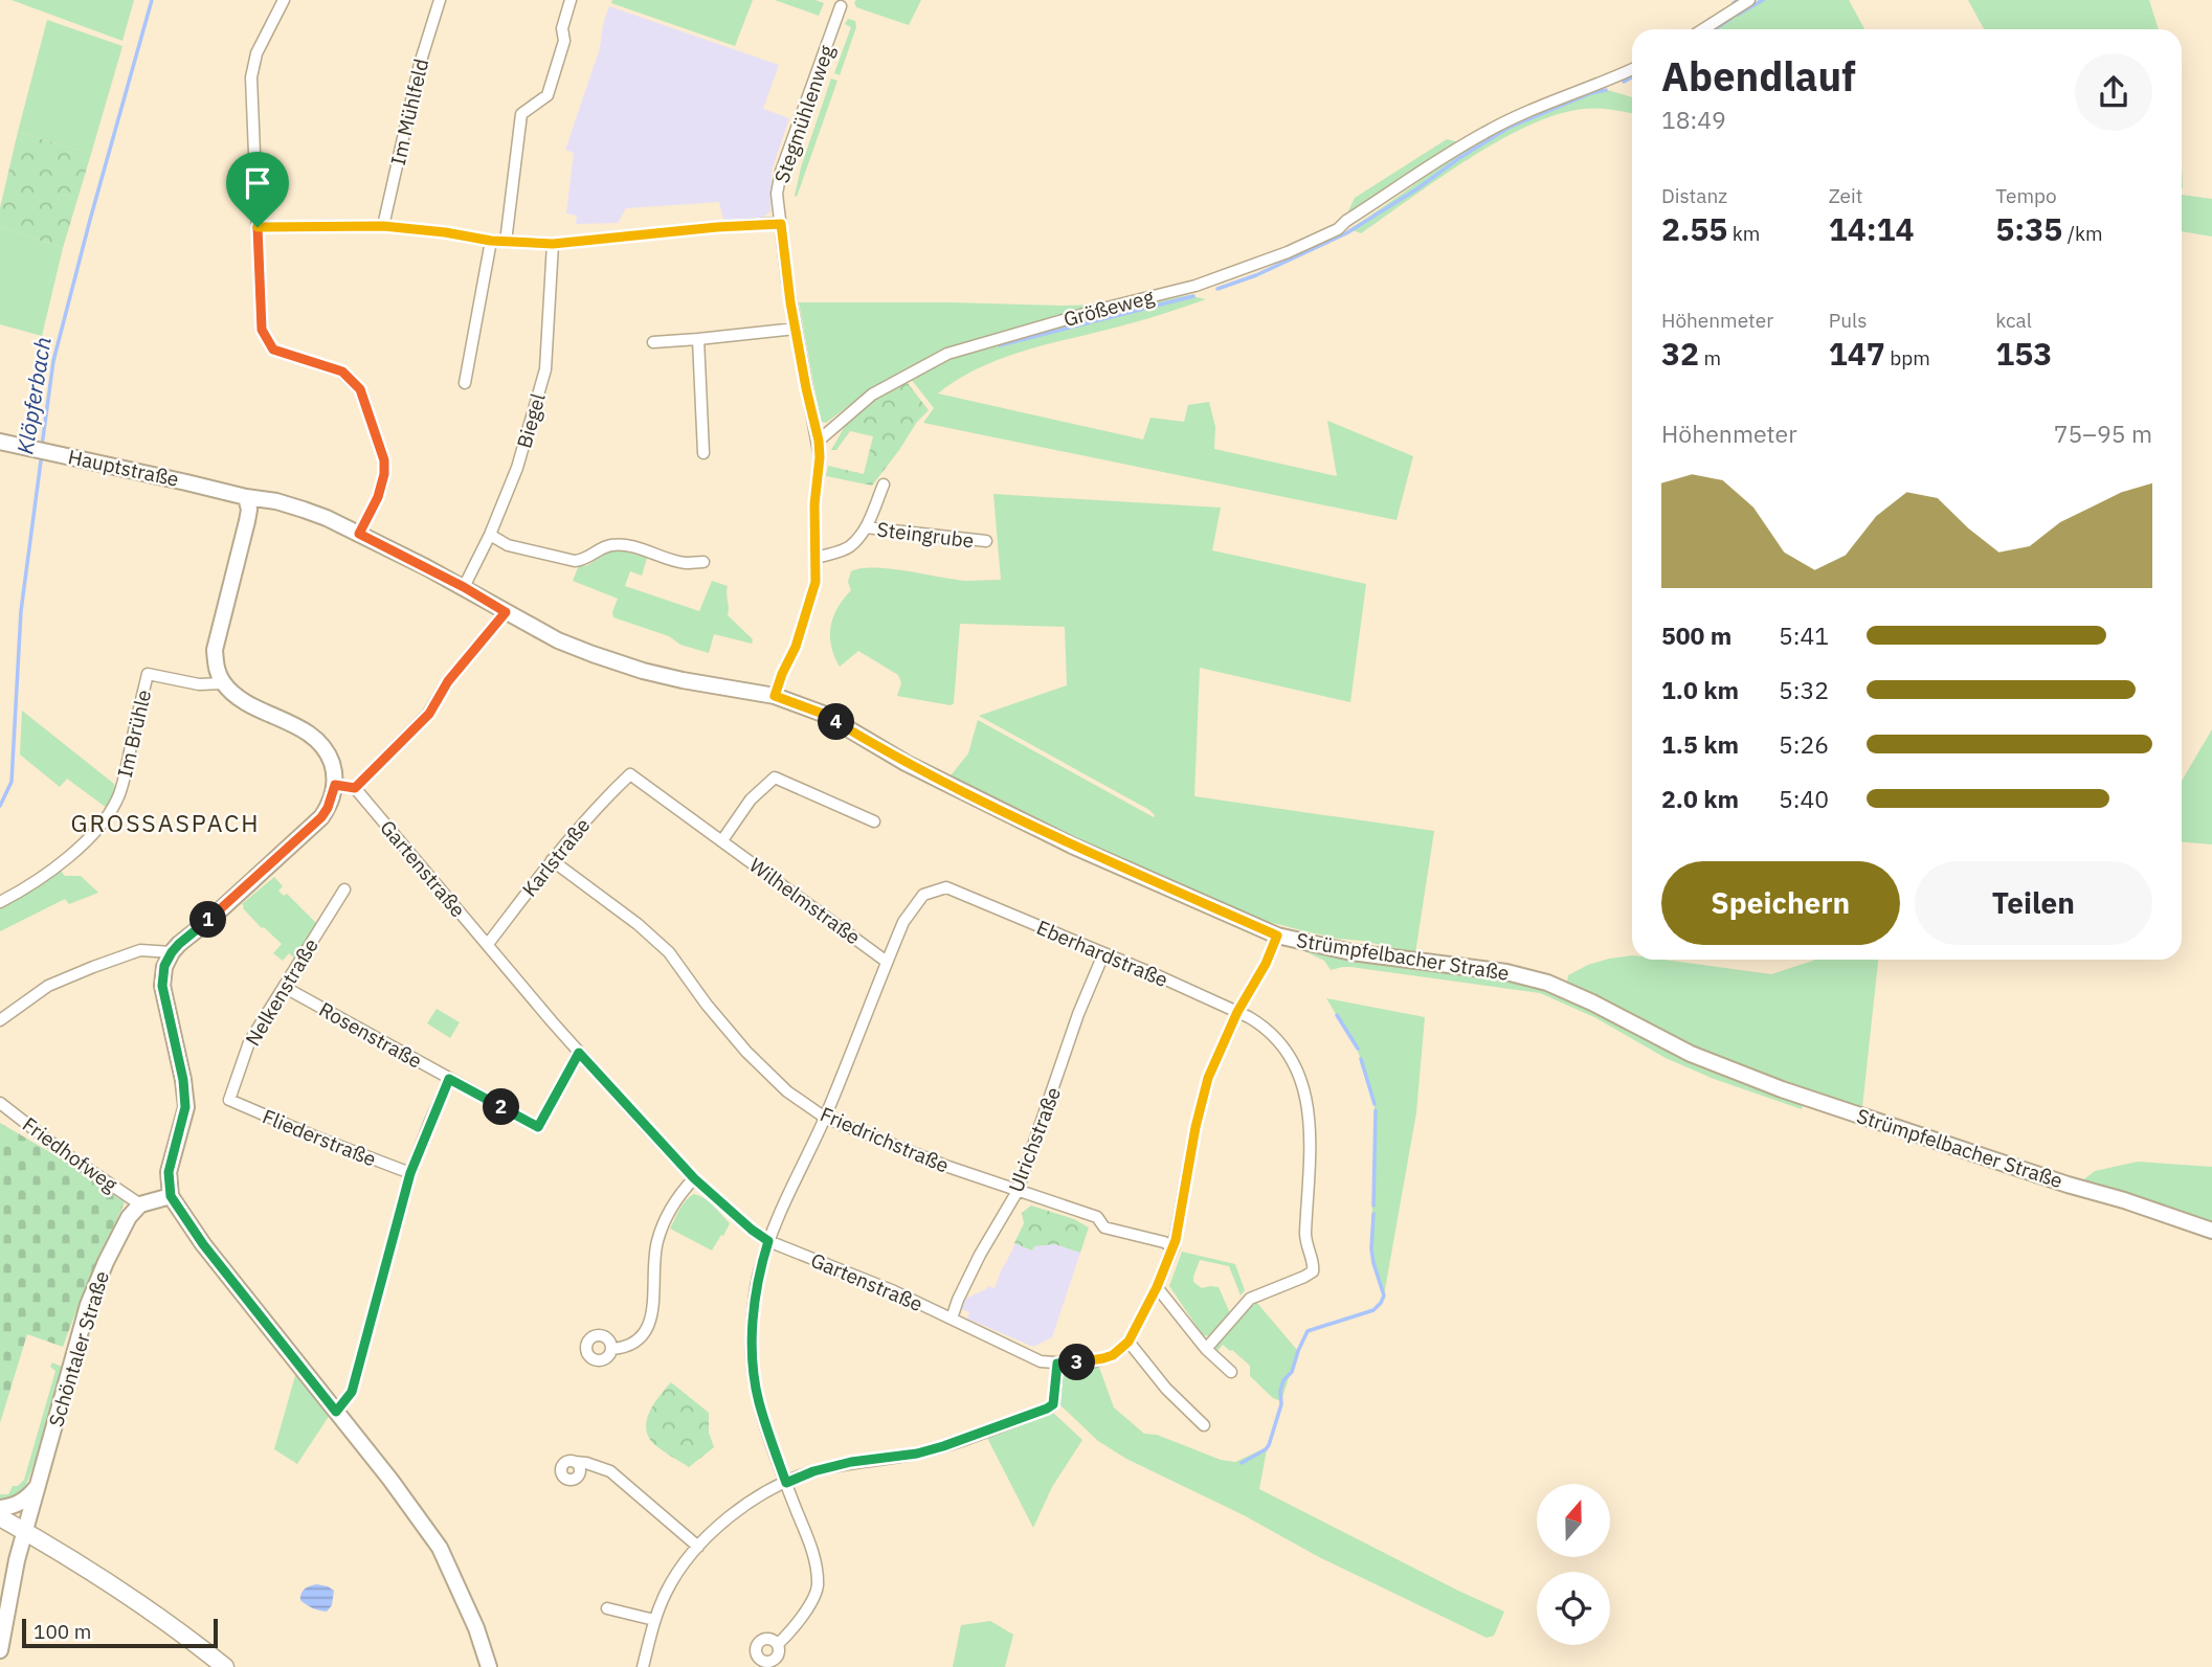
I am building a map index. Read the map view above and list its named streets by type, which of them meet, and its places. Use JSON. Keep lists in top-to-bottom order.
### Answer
{
  "streets": {
    "street": [
      "Im Mühlfeld",
      "Stegmühlenweg",
      "Größeweg",
      "Biegel",
      "Hauptstraße",
      "Steingrube",
      "Im Brühle",
      "Karlstraße",
      "Gartenstraße",
      "Wilhelmstraße",
      "Eberhardstraße",
      "Strümpfelbacher Straße",
      "Nelkenstraße",
      "Rosenstraße",
      "Fliederstraße",
      "Friedrichstraße",
      "Ulrichstraße",
      "Friedhofweg",
      "Schöntaler Straße"
    ]
  },
  "crossings": [
    ["Stegmühlenweg", "Größeweg"],
    ["Biegel", "Strümpfelbacher Straße"],
    ["Hauptstraße", "Strümpfelbacher Straße"],
    ["Karlstraße", "Gartenstraße"],
    ["Karlstraße", "Wilhelmstraße"],
    ["Karlstraße", "Friedrichstraße"],
    ["Gartenstraße", "Eberhardstraße"],
    ["Gartenstraße", "Rosenstraße"],
    ["Gartenstraße", "Ulrichstraße"],
    ["Wilhelmstraße", "Eberhardstraße"],
    ["Eberhardstraße", "Friedrichstraße"],
    ["Eberhardstraße", "Ulrichstraße"],
    ["Nelkenstraße", "Rosenstraße"],
    ["Nelkenstraße", "Fliederstraße"],
    ["Friedrichstraße", "Ulrichstraße"],
    ["Friedhofweg", "Schöntaler Straße"]
  ],
  "districts": ["GROSSASPACH"],
  "water": ["Klöpferbach"],
  "scale_bar": "100 m",
  "north": "top",
  "page": {
    "heading": ["Abendlauf", "18:49"],
    "stats": [
      ["Distanz", "2.55 km"],
      ["Zeit", "14:14"],
      ["Tempo", "5:35 /km"],
      ["Höhenmeter", "32 m"],
      ["Puls", "147 bpm"],
      ["kcal", "153"]
    ],
    "chart": ["Höhenmeter", "75–95 m"],
    "list": [
      {
        "name": "500 m",
        "note": "5:41"
      },
      {
        "name": "1.0 km",
        "note": "5:32"
      },
      {
        "name": "1.5 km",
        "note": "5:26"
      },
      {
        "name": "2.0 km",
        "note": "5:40"
      }
    ],
    "pins": [
      "4",
      "1",
      "2",
      "3"
    ],
    "buttons": ["Speichern", "Teilen"],
    "scale": "100 m"
  }
}
